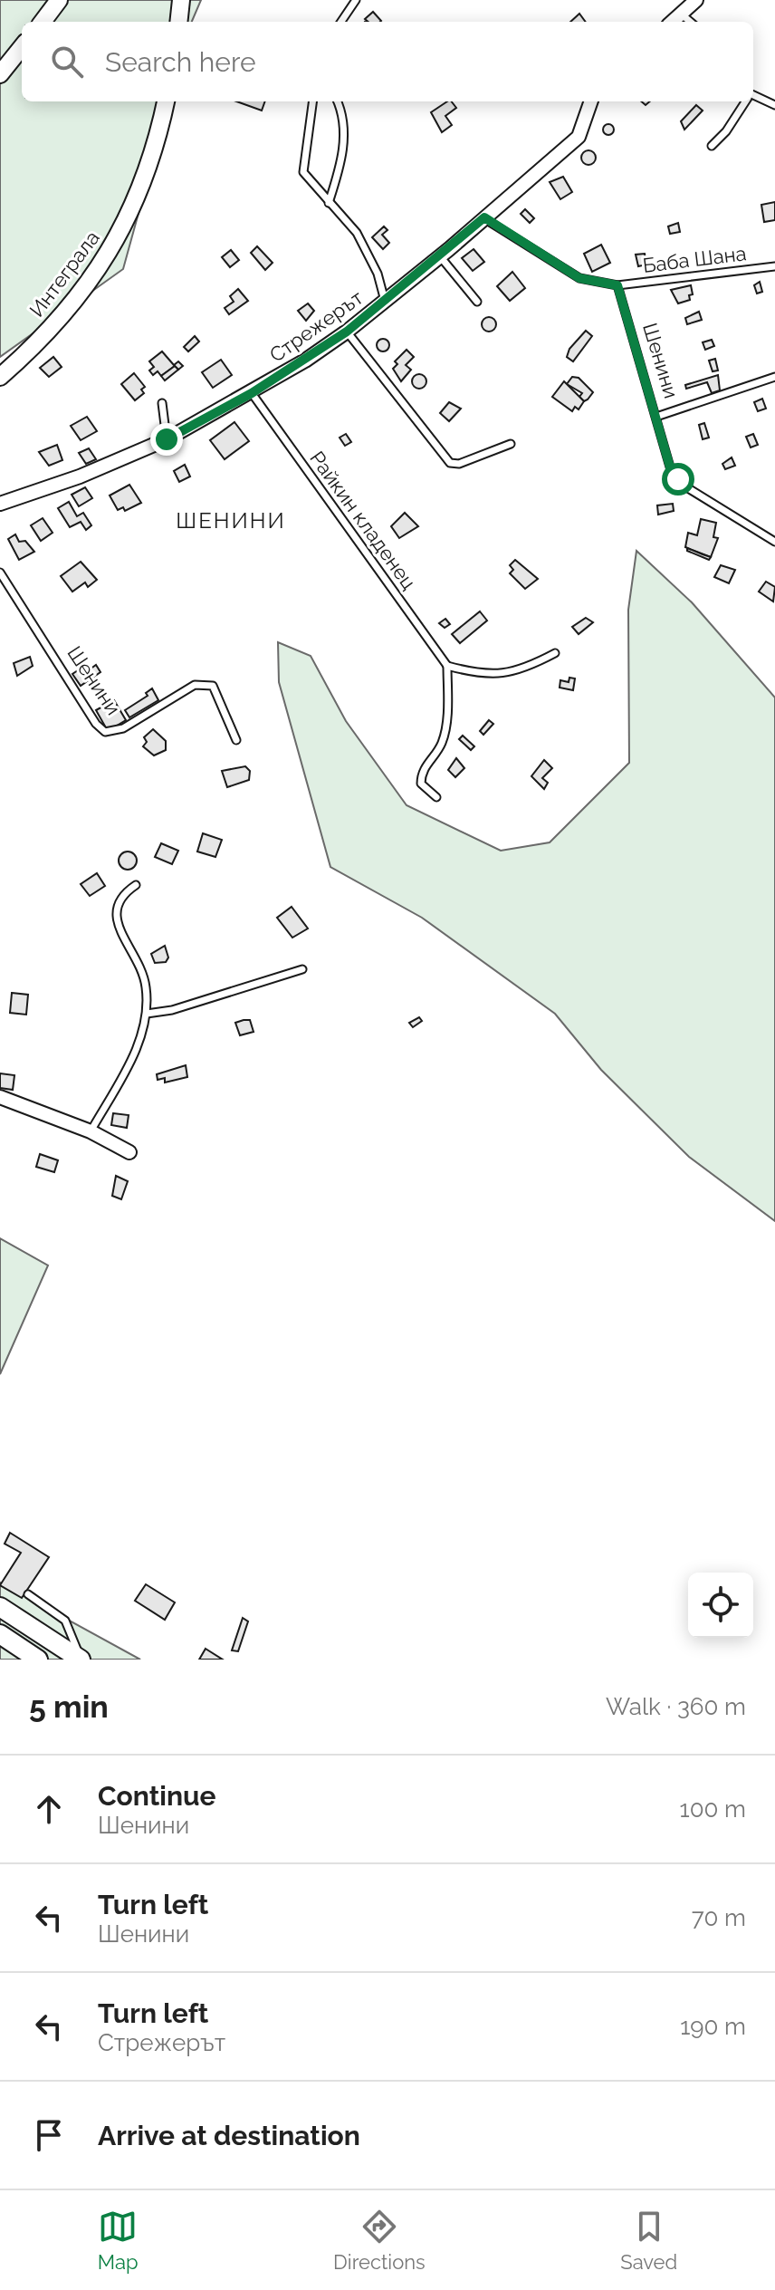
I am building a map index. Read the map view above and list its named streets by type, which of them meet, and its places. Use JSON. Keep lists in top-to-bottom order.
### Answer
{
  "streets": {
    "street": ["Интеграла", "Стрежерът"],
    "lane": ["Баба Шана", "Шенини", "Райкин кладенец"]
  },
  "crossings": [
    ["Баба Шана", "Шенини"],
    ["Стрежерът", "Райкин кладенец"]
  ],
  "districts": ["ШЕНИНИ"],
  "page": {
    "search": "Search here",
    "heading": ["5 min", "Walk · 360 m"],
    "list": [
      ["Continue", "Шенини", "100 m"],
      ["Turn left", "Шенини", "70 m"],
      ["Turn left", "Стрежерът", "190 m"],
      "Arrive at destination"
    ],
    "nav": ["Map", "Directions", "Saved"]
  }
}
